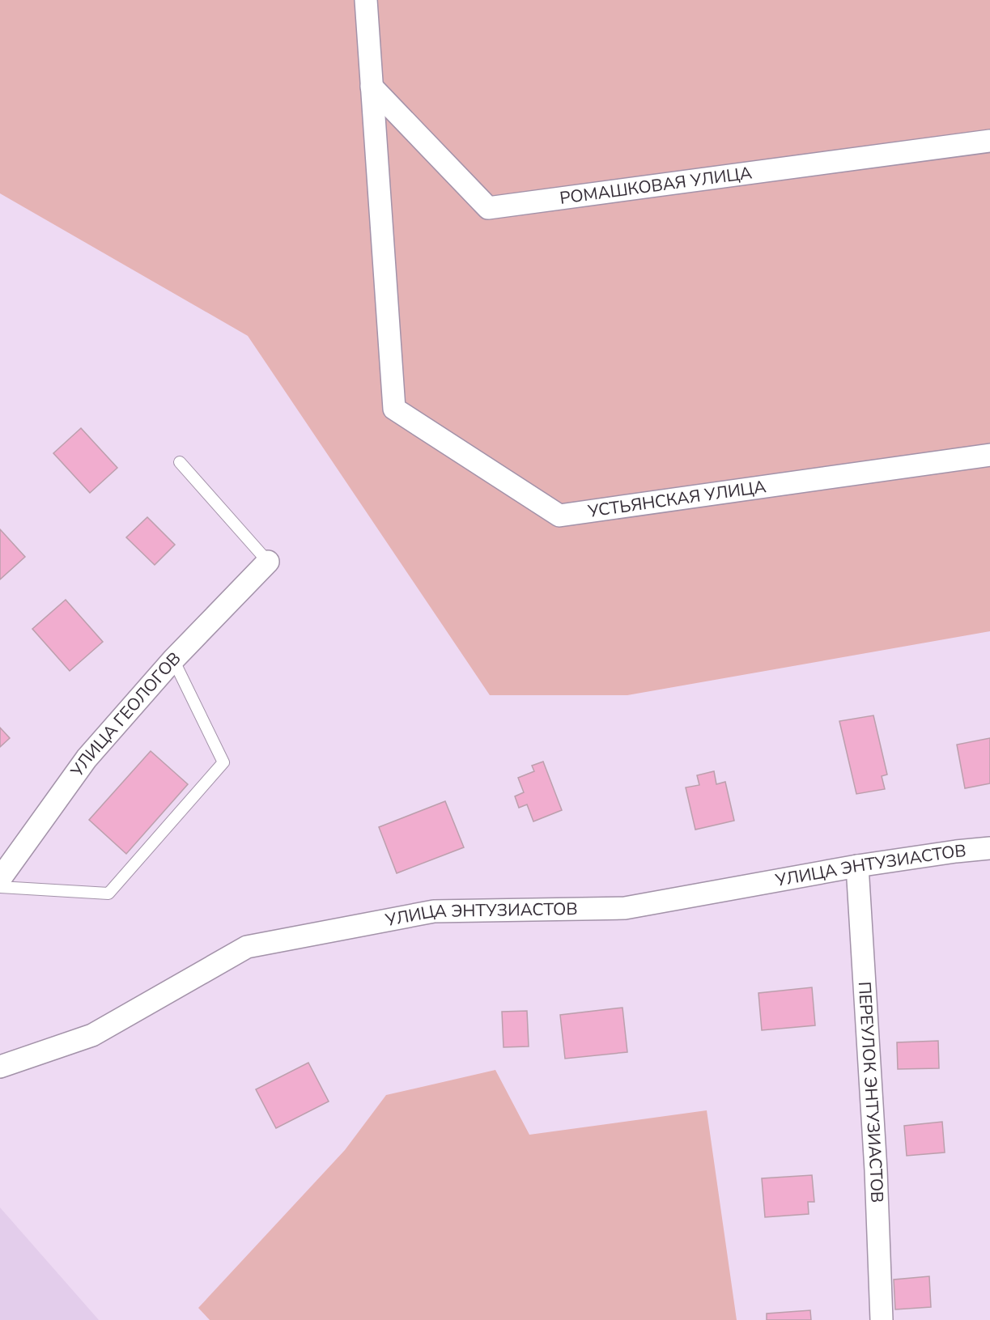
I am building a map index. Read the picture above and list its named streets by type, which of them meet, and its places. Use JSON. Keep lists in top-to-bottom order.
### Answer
{
  "streets": {
    "street": [
      "РОМАШКОВАЯ УЛИЦА",
      "УСТЬЯНСКАЯ УЛИЦА",
      "УЛИЦА ГЕОЛОГОВ",
      "УЛИЦА ЭНТУЗИАСТОВ",
      "ПЕРЕУЛОК ЭНТУЗИАСТОВ"
    ]
  },
  "crossings": [
    ["РОМАШКОВАЯ УЛИЦА", "УСТЬЯНСКАЯ УЛИЦА"],
    ["УЛИЦА ЭНТУЗИАСТОВ", "ПЕРЕУЛОК ЭНТУЗИАСТОВ"]
  ]
}
